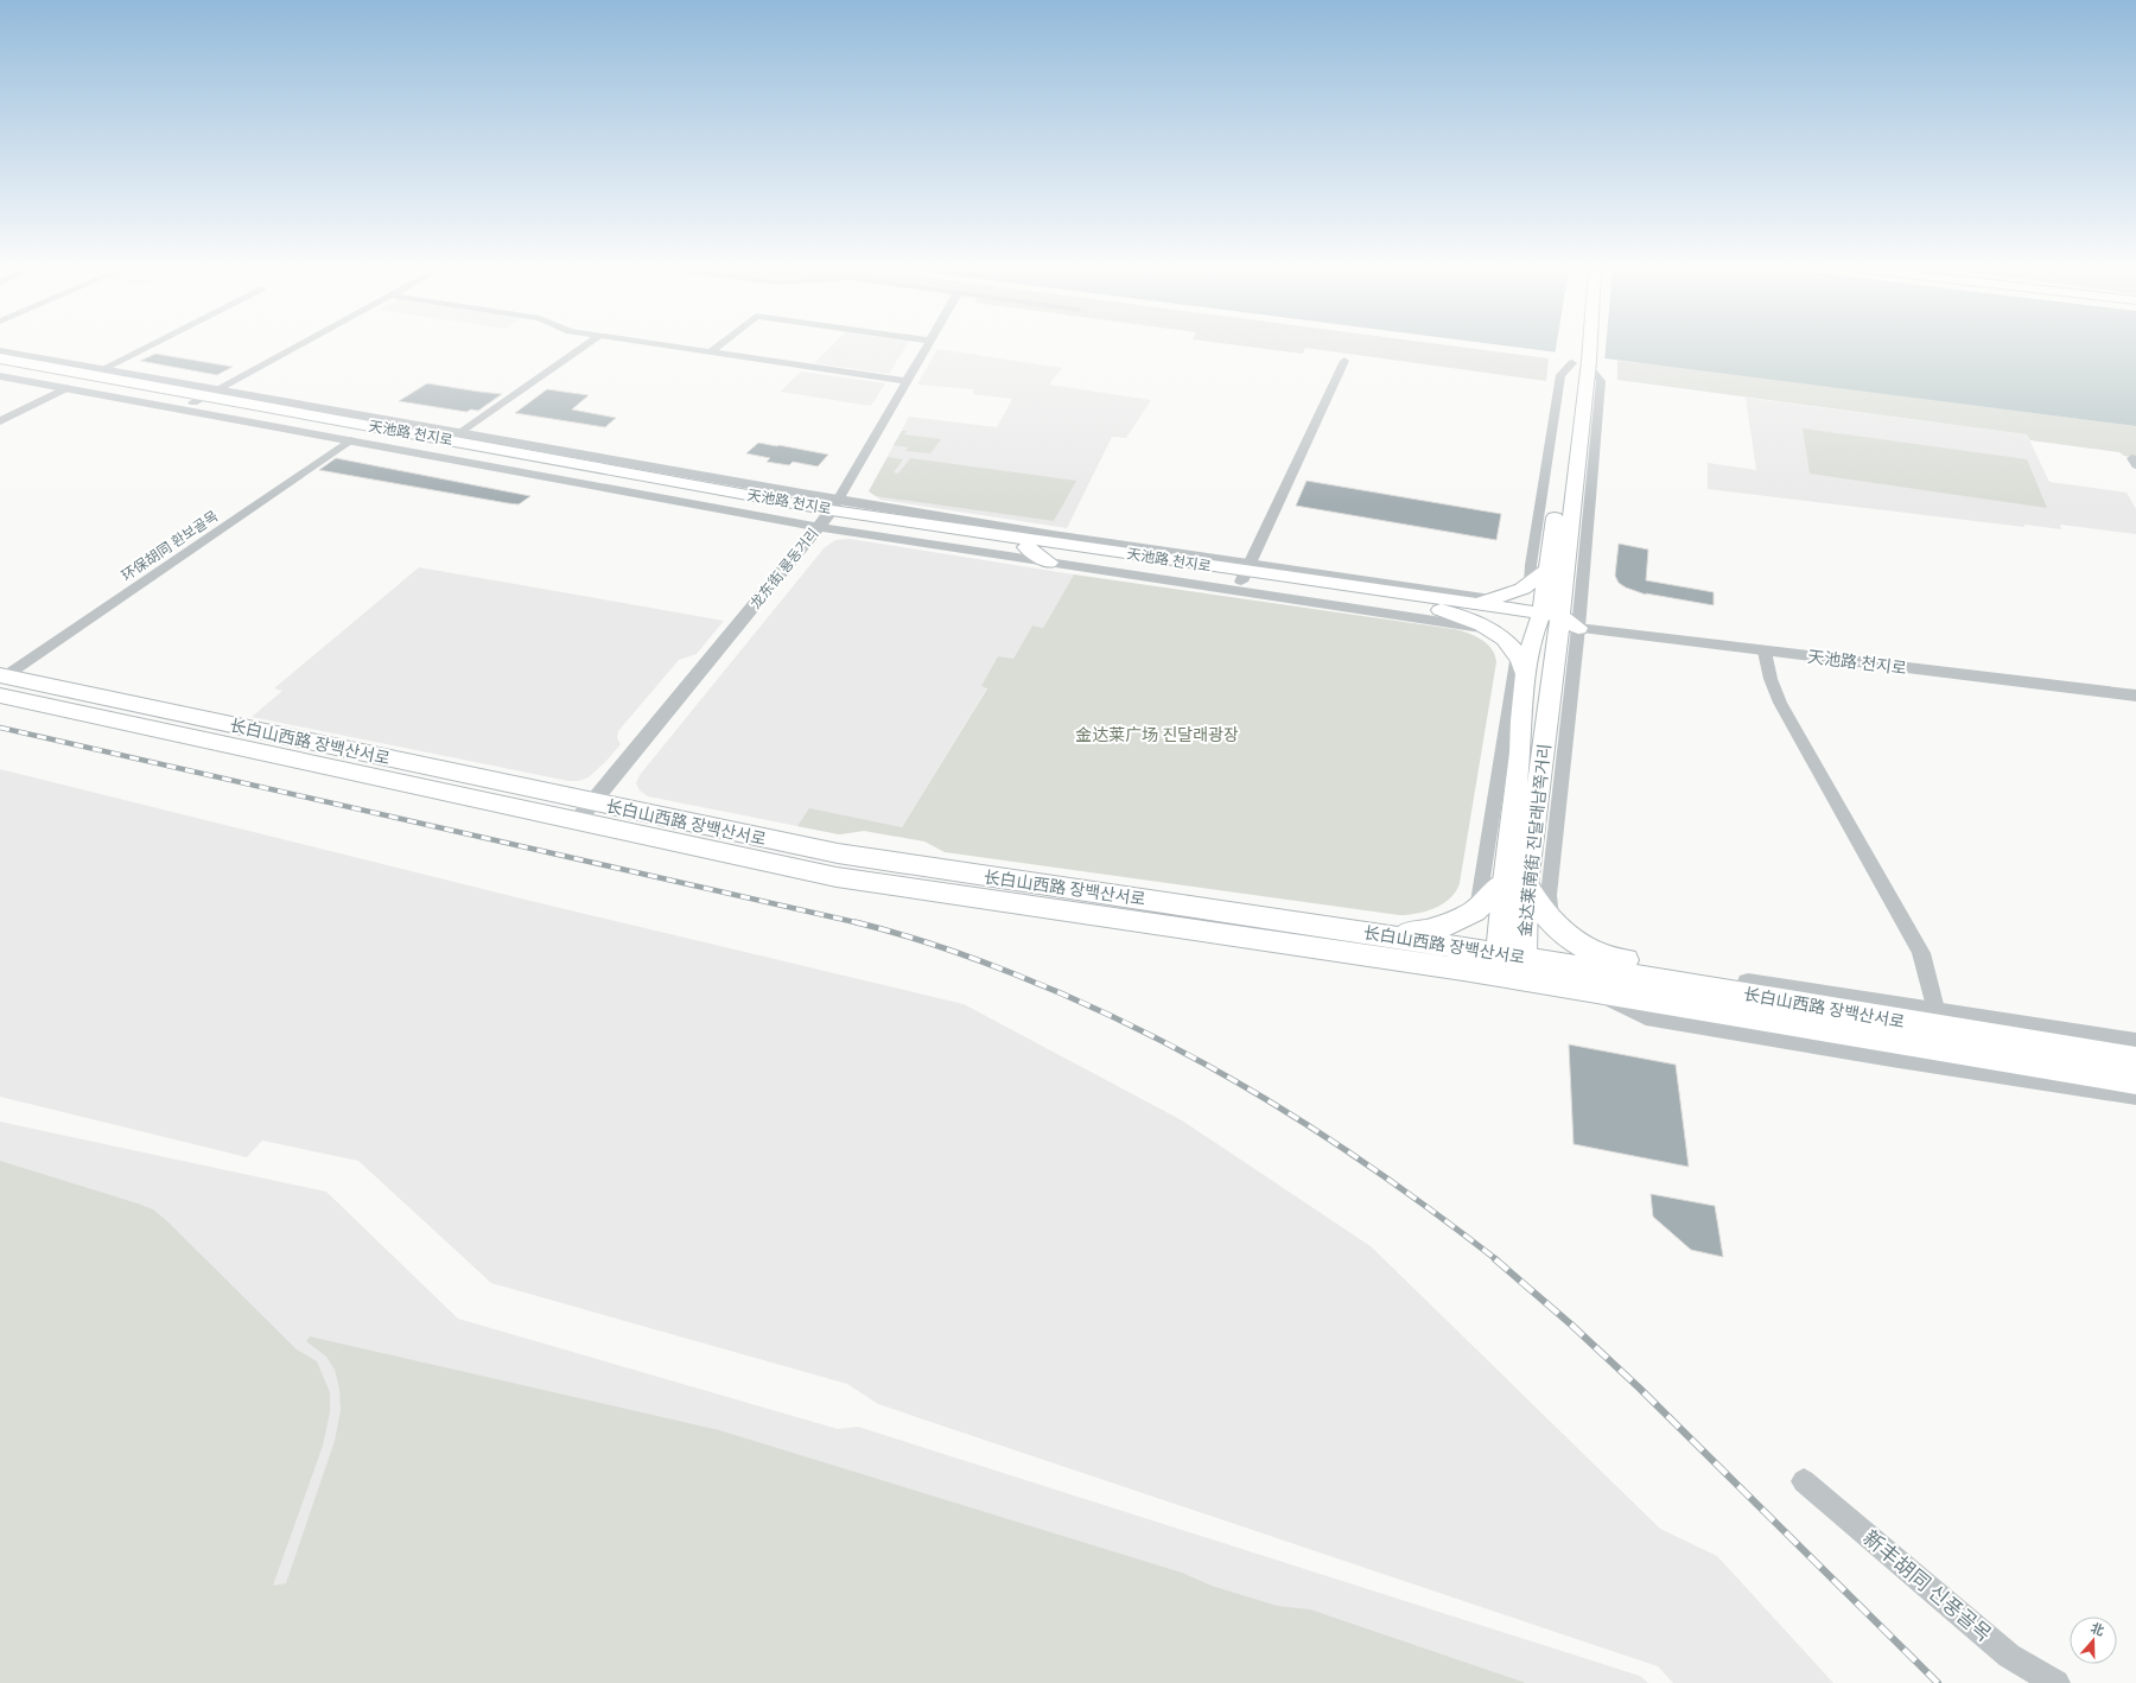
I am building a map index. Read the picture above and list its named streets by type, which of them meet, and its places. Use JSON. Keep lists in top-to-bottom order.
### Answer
{
  "streets": {
    "main road": ["天池路 천지로", "长白山西路 장백산서로", "金达莱南街 진달래남쪽거리"],
    "street": ["环保胡同 환보골목", "龙东街 룡동거리", "新丰胡同 신풍골목"]
  },
  "crossings": [
    ["天池路 천지로", "环保胡同 환보골목"],
    ["天池路 천지로", "龙东街 룡동거리"],
    ["天池路 천지로", "金达莱南街 진달래남쪽거리"],
    ["环保胡同 환보골목", "长白山西路 장백산서로"],
    ["龙东街 룡동거리", "长白山西路 장백산서로"],
    ["长白山西路 장백산서로", "金达莱南街 진달래남쪽거리"]
  ],
  "parks": ["金达莱广场 진달래광장"],
  "north": "top"
}
